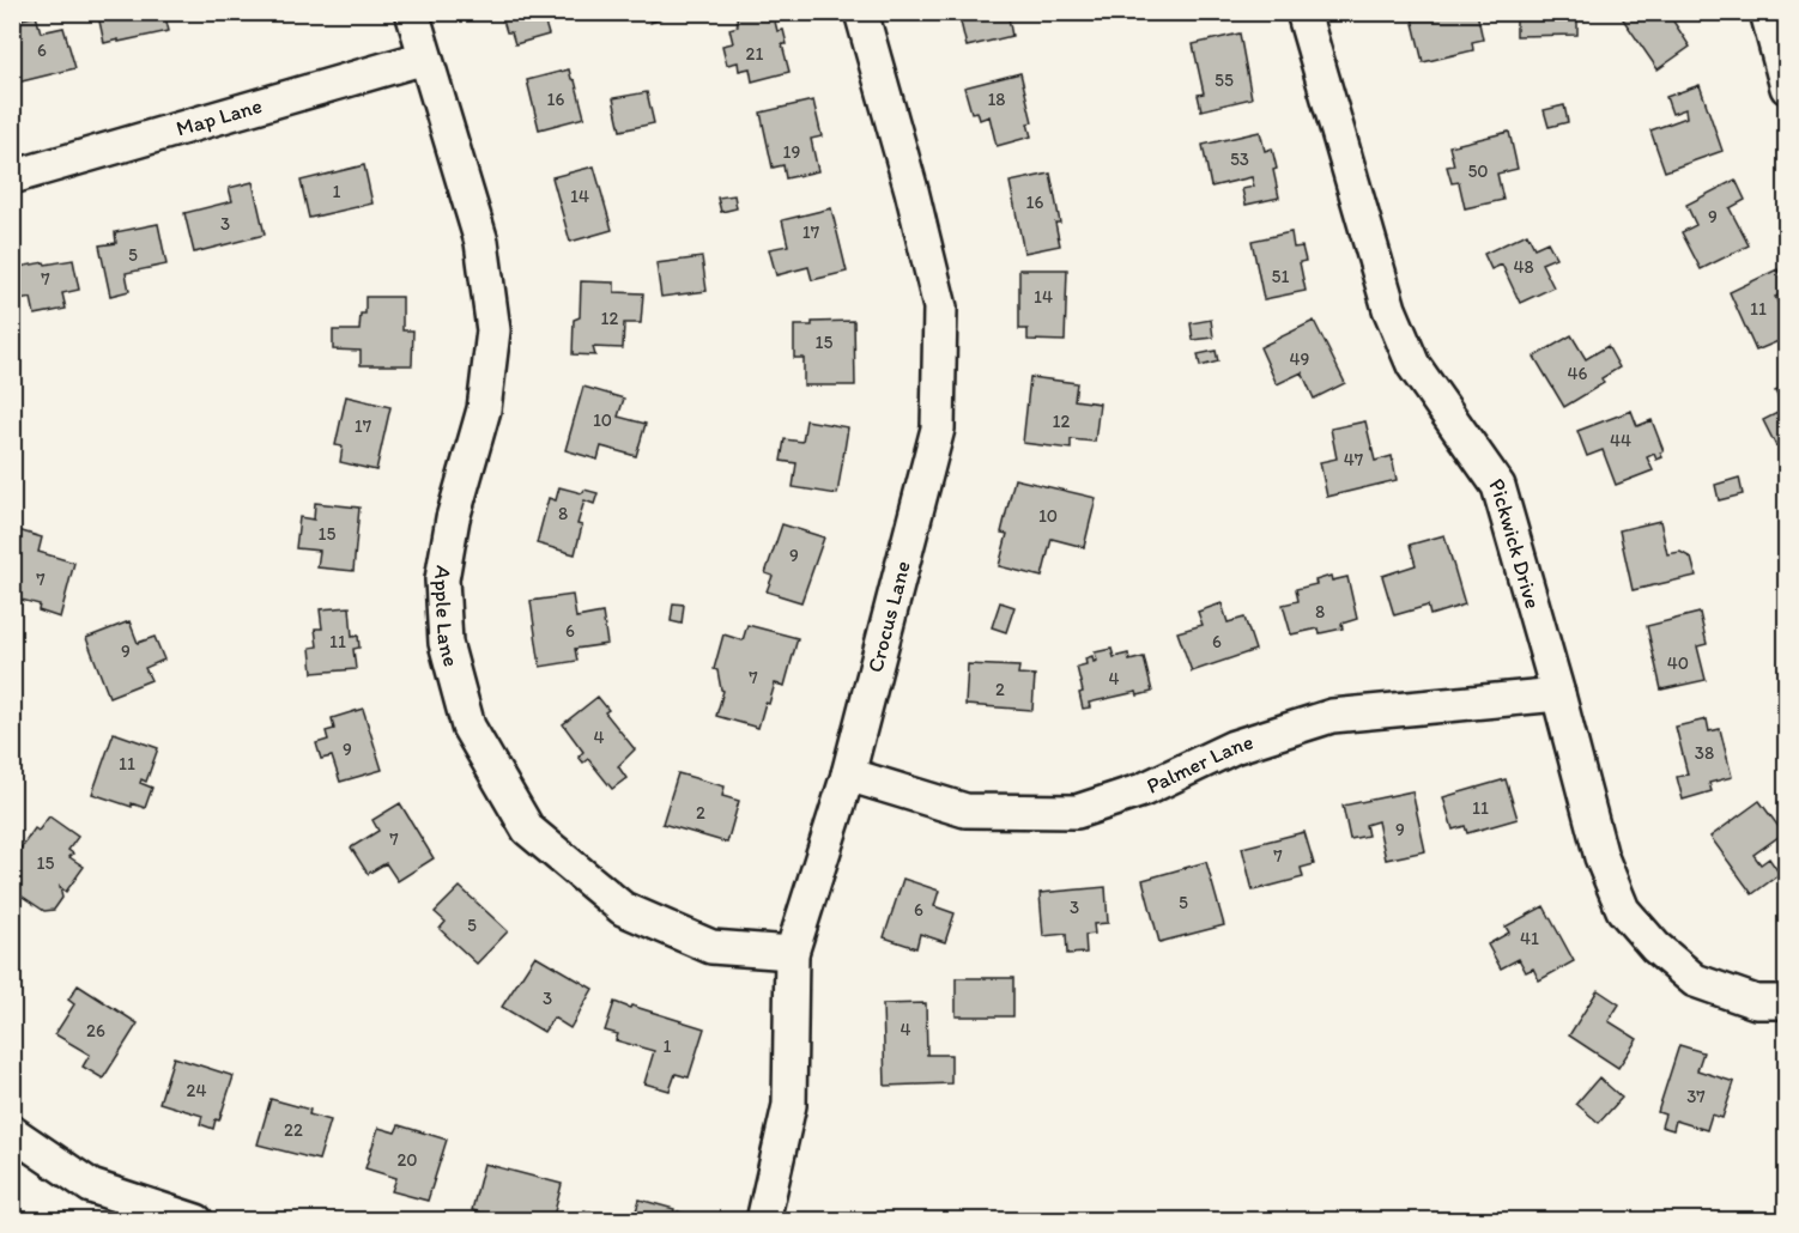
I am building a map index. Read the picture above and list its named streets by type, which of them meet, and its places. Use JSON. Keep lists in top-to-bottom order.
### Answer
{
  "streets": {
    "street": [
      "Map Lane",
      "Pickwick Drive",
      "Apple Lane",
      "Crocus Lane",
      "Palmer Lane"
    ]
  },
  "crossings": [
    ["Map Lane", "Apple Lane"],
    ["Pickwick Drive", "Palmer Lane"],
    ["Apple Lane", "Crocus Lane"],
    ["Crocus Lane", "Palmer Lane"]
  ],
  "house_numbers": [
    "6",
    "21",
    "55",
    "16",
    "18",
    "19",
    "53",
    "50",
    "1",
    "14",
    "16",
    "9",
    "3",
    "17",
    "5",
    "48",
    "51",
    "7",
    "14",
    "11",
    "12",
    "15",
    "49",
    "46",
    "10",
    "12",
    "17",
    "44",
    "47",
    "8",
    "10",
    "15",
    "9",
    "7",
    "8",
    "6",
    "11",
    "6",
    "9",
    "40",
    "7",
    "4",
    "2",
    "4",
    "9",
    "38",
    "11",
    "11",
    "2",
    "9",
    "7",
    "7",
    "15",
    "5",
    "3",
    "6",
    "5",
    "41",
    "3",
    "4",
    "26",
    "1",
    "24",
    "37",
    "22",
    "20"
  ]
}
